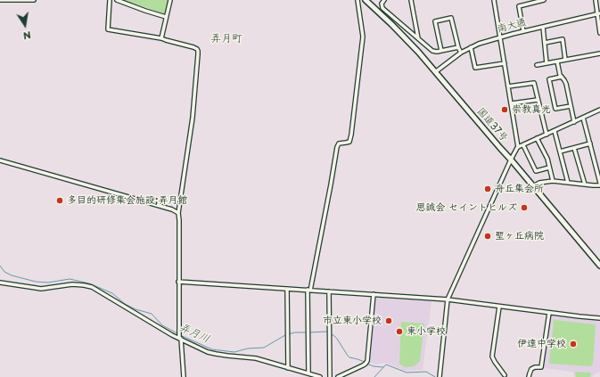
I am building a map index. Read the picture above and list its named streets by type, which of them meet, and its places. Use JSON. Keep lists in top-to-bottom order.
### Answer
{
  "streets": {
    "highway": ["国道37号"],
    "street": ["南大通"]
  },
  "crossings": [
    ["南大通", "国道37号"]
  ],
  "districts": ["弄月町"],
  "water": ["弄月川"],
  "places": [
    "崇教真光",
    "舟丘集会所",
    "多目的研修集会施設;弄月館",
    "思誠会 セイントヒルズ",
    "聖ヶ丘病院",
    "市立東小学校",
    "東小学校",
    "伊達中学校"
  ],
  "north": "bottom"
}
